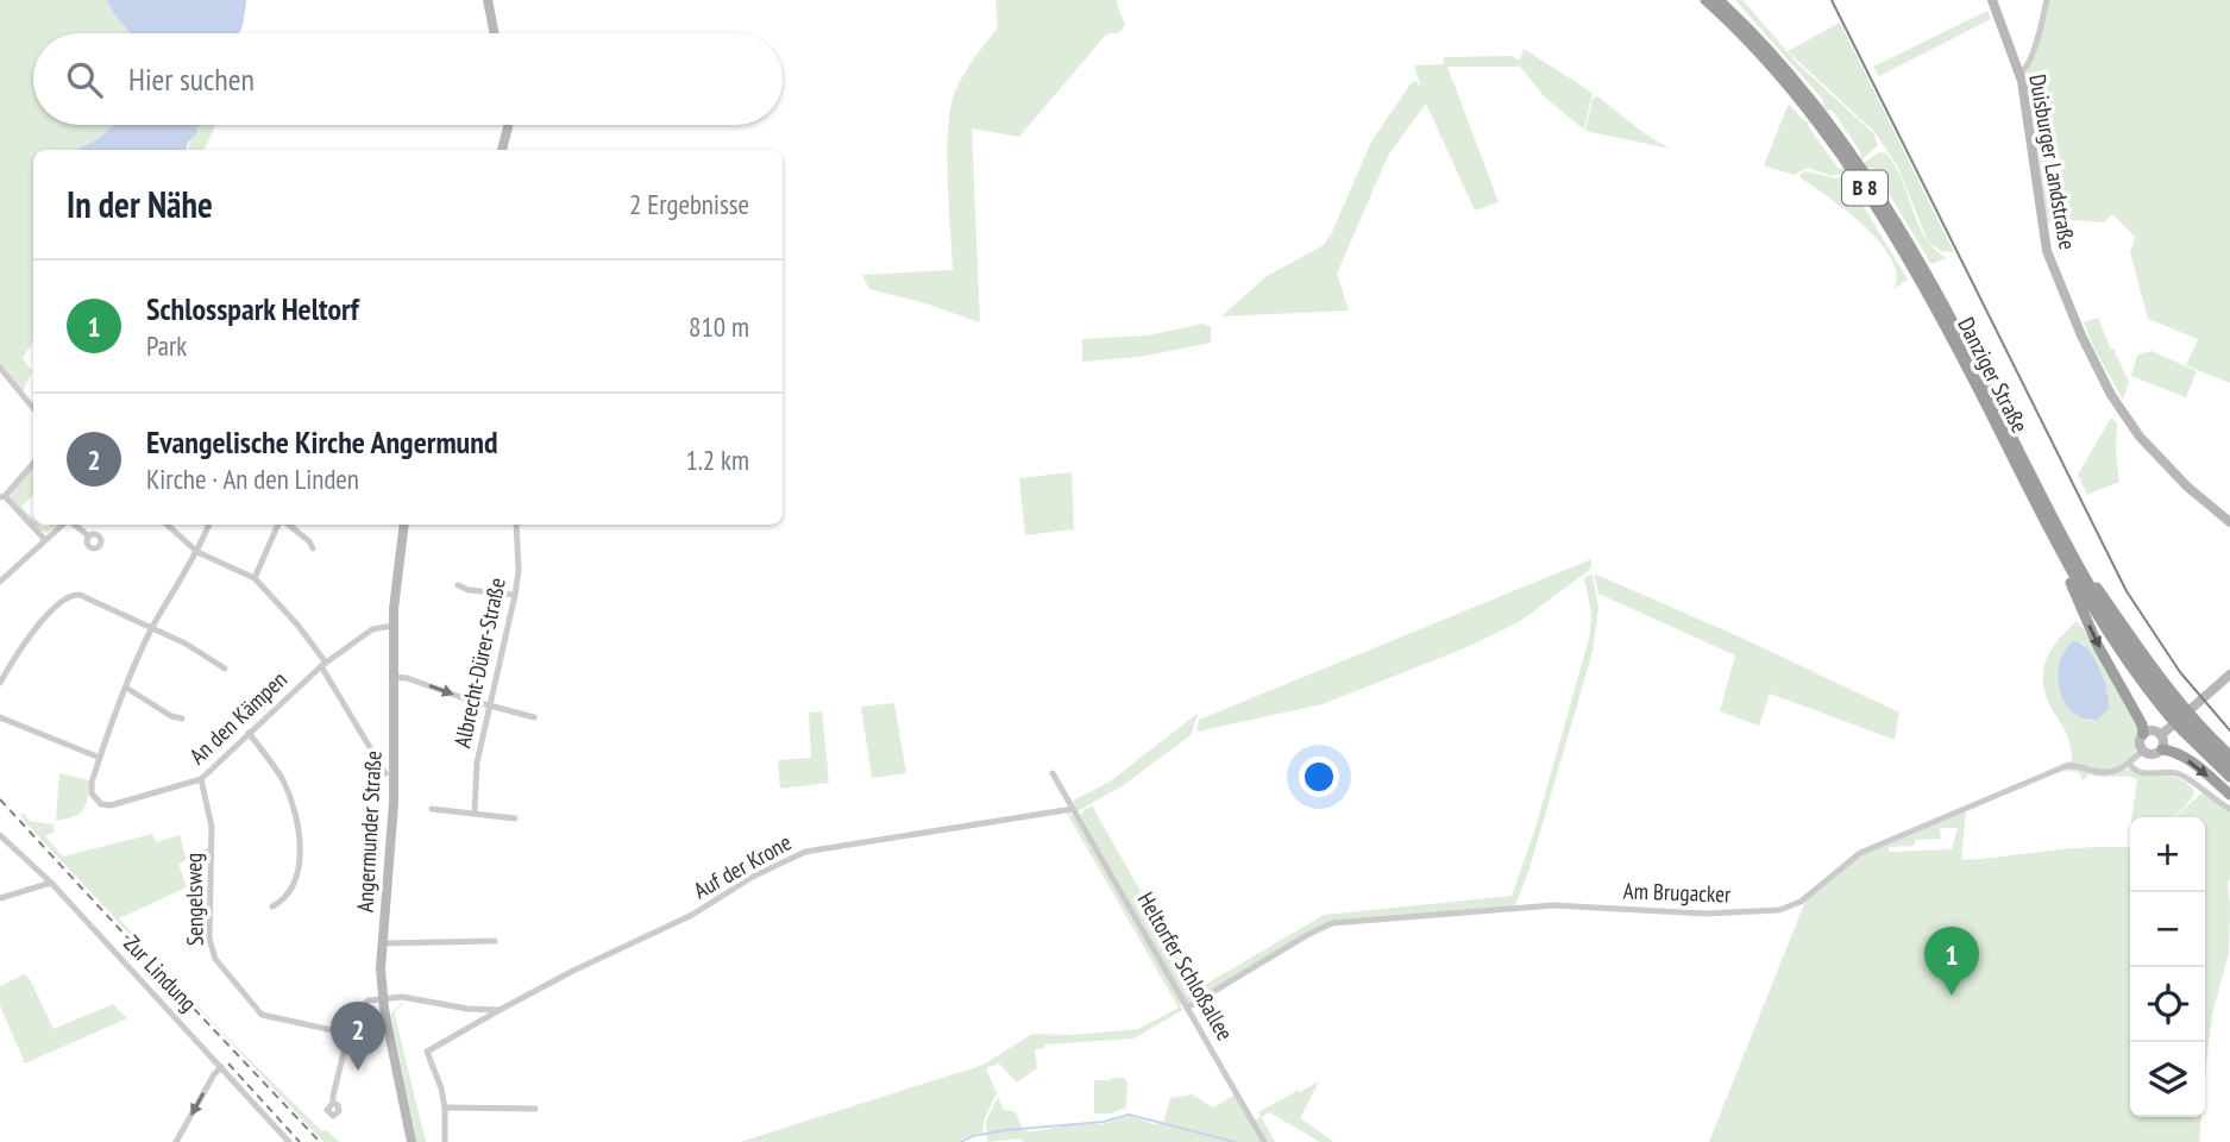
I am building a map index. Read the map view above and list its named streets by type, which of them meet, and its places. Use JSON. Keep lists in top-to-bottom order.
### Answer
{
  "streets": {
    "highway": ["B 8", "Danziger Straße"],
    "main road": ["Duisburger Landstraße", "Angermunder Straße"],
    "street": [
      "Albrecht-Dürer-Straße",
      "An den Kämpen",
      "Auf der Krone",
      "Am Brugacker",
      "Sengelsweg",
      "Heltorfer Schloßallee",
      "Zur Lindung"
    ]
  },
  "crossings": [
    ["An den Kämpen", "Angermunder Straße"],
    ["An den Kämpen", "Sengelsweg"],
    ["Auf der Krone", "Heltorfer Schloßallee"],
    ["Am Brugacker", "Heltorfer Schloßallee"]
  ],
  "page": {
    "search": "Hier suchen",
    "heading": ["In der Nähe", "2 Ergebnisse"],
    "list": [
      {
        "mark": "1",
        "name": "Schlosspark Heltorf",
        "note": "Park",
        "value": "810 m"
      },
      {
        "mark": "2",
        "name": "Evangelische Kirche Angermund",
        "note": "Kirche · An den Linden",
        "value": "1.2 km"
      }
    ],
    "map_buttons": ["+", "−"],
    "pins": ["1", "2"]
  }
}
